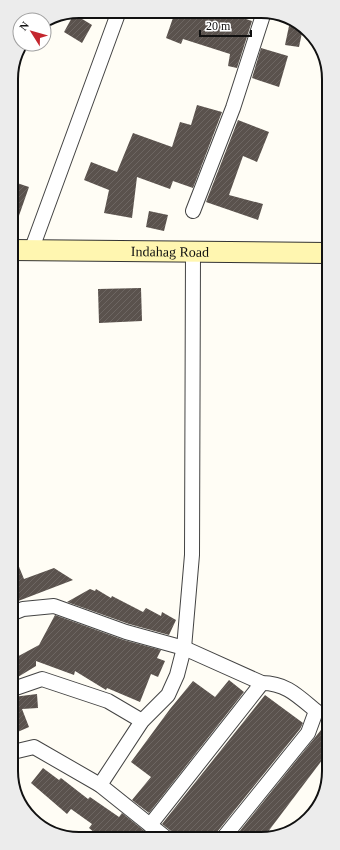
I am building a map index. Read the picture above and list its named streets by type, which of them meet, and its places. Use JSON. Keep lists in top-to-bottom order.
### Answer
{
  "streets": {
    "main road": ["Indahag Road"]
  },
  "scale_bar": "20 m",
  "north": "top left"
}
